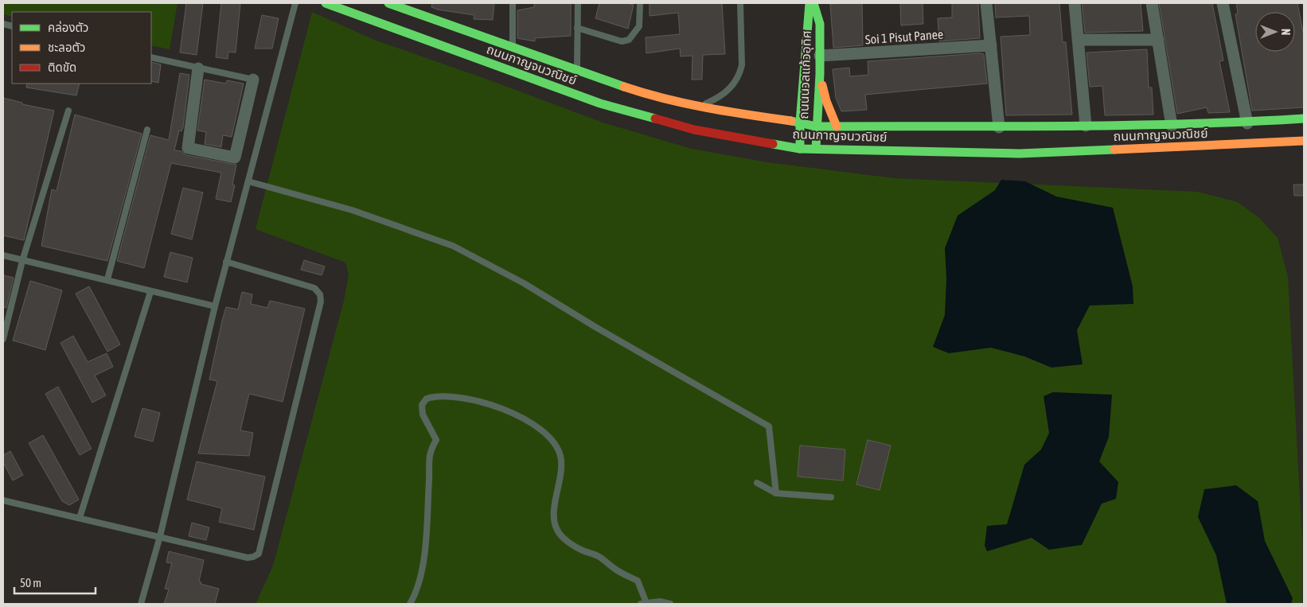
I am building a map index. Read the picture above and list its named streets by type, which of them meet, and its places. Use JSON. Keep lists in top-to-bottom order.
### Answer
{
  "streets": {
    "main road": ["ถนนกาญจนวณิชย์", "ถนนนวลแก้วอุทิศ"],
    "street": ["Soi 1 Pisut Panee"]
  },
  "crossings": [
    ["Soi 1 Pisut Panee", "ถนนนวลแก้วอุทิศ"],
    ["ถนนกาญจนวณิชย์", "ถนนนวลแก้วอุทิศ"]
  ],
  "legend": ["คล่องตัว", "ชะลอตัว", "ติดขัด"],
  "scale_bar": "50 m",
  "north": "right"
}
